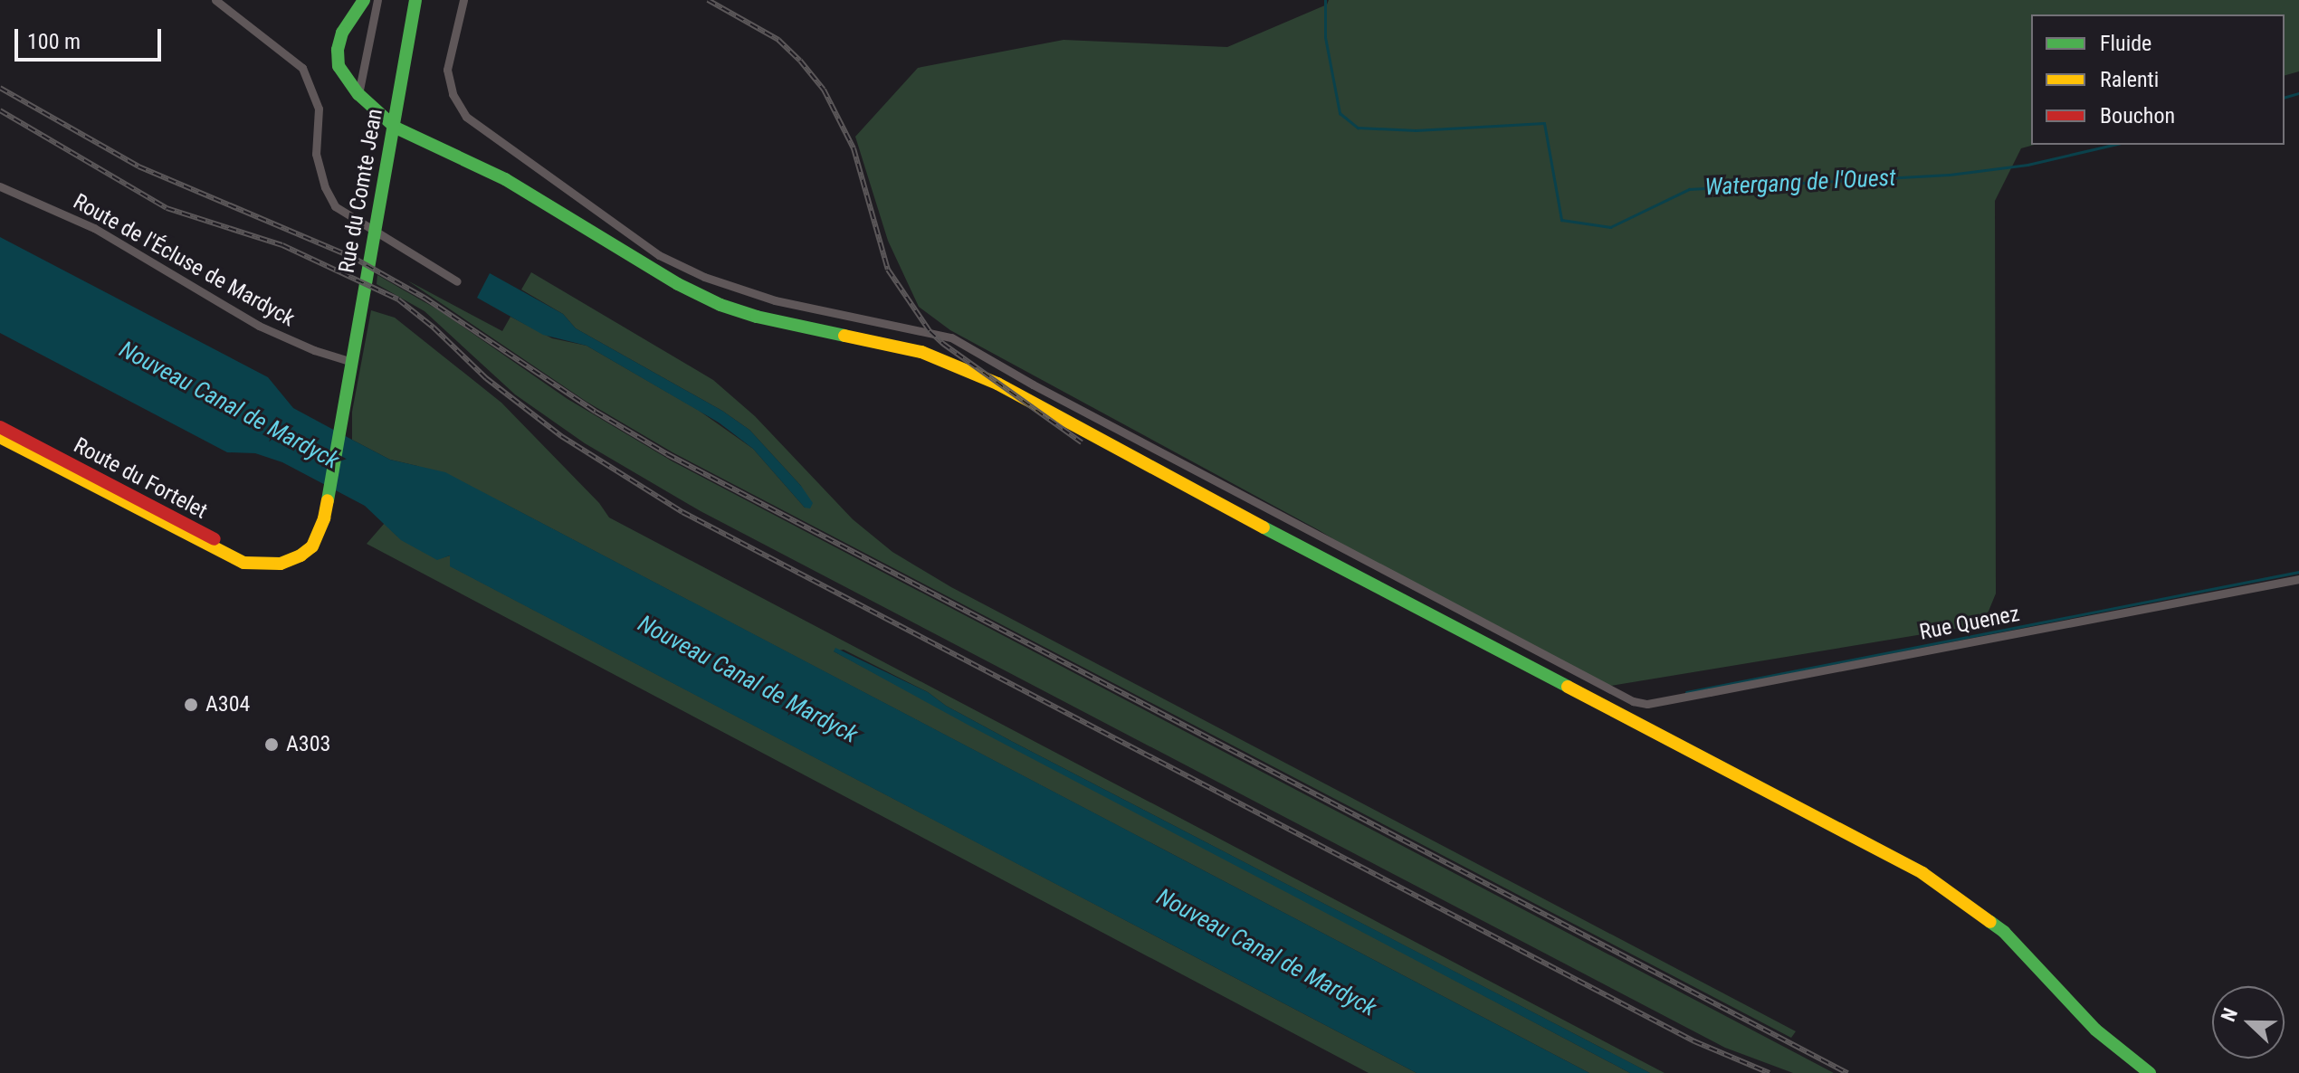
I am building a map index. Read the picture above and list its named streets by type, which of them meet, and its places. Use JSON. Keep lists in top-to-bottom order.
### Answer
{
  "streets": {
    "street": [
      "Rue du Comte Jean",
      "Route de l'Écluse de Mardyck",
      "Route du Fortelet",
      "Rue Quenez"
    ]
  },
  "crossings": [
    ["Rue du Comte Jean", "Route de l'Écluse de Mardyck"],
    ["Rue du Comte Jean", "Route du Fortelet"],
    ["Route de l'Écluse de Mardyck", "Route du Fortelet"]
  ],
  "water": ["Watergang de l'Ouest", "Nouveau Canal de Mardyck"],
  "places": ["A304", "A303"],
  "legend": ["Fluide", "Ralenti", "Bouchon"],
  "scale_bar": "100 m",
  "north": "left"
}
